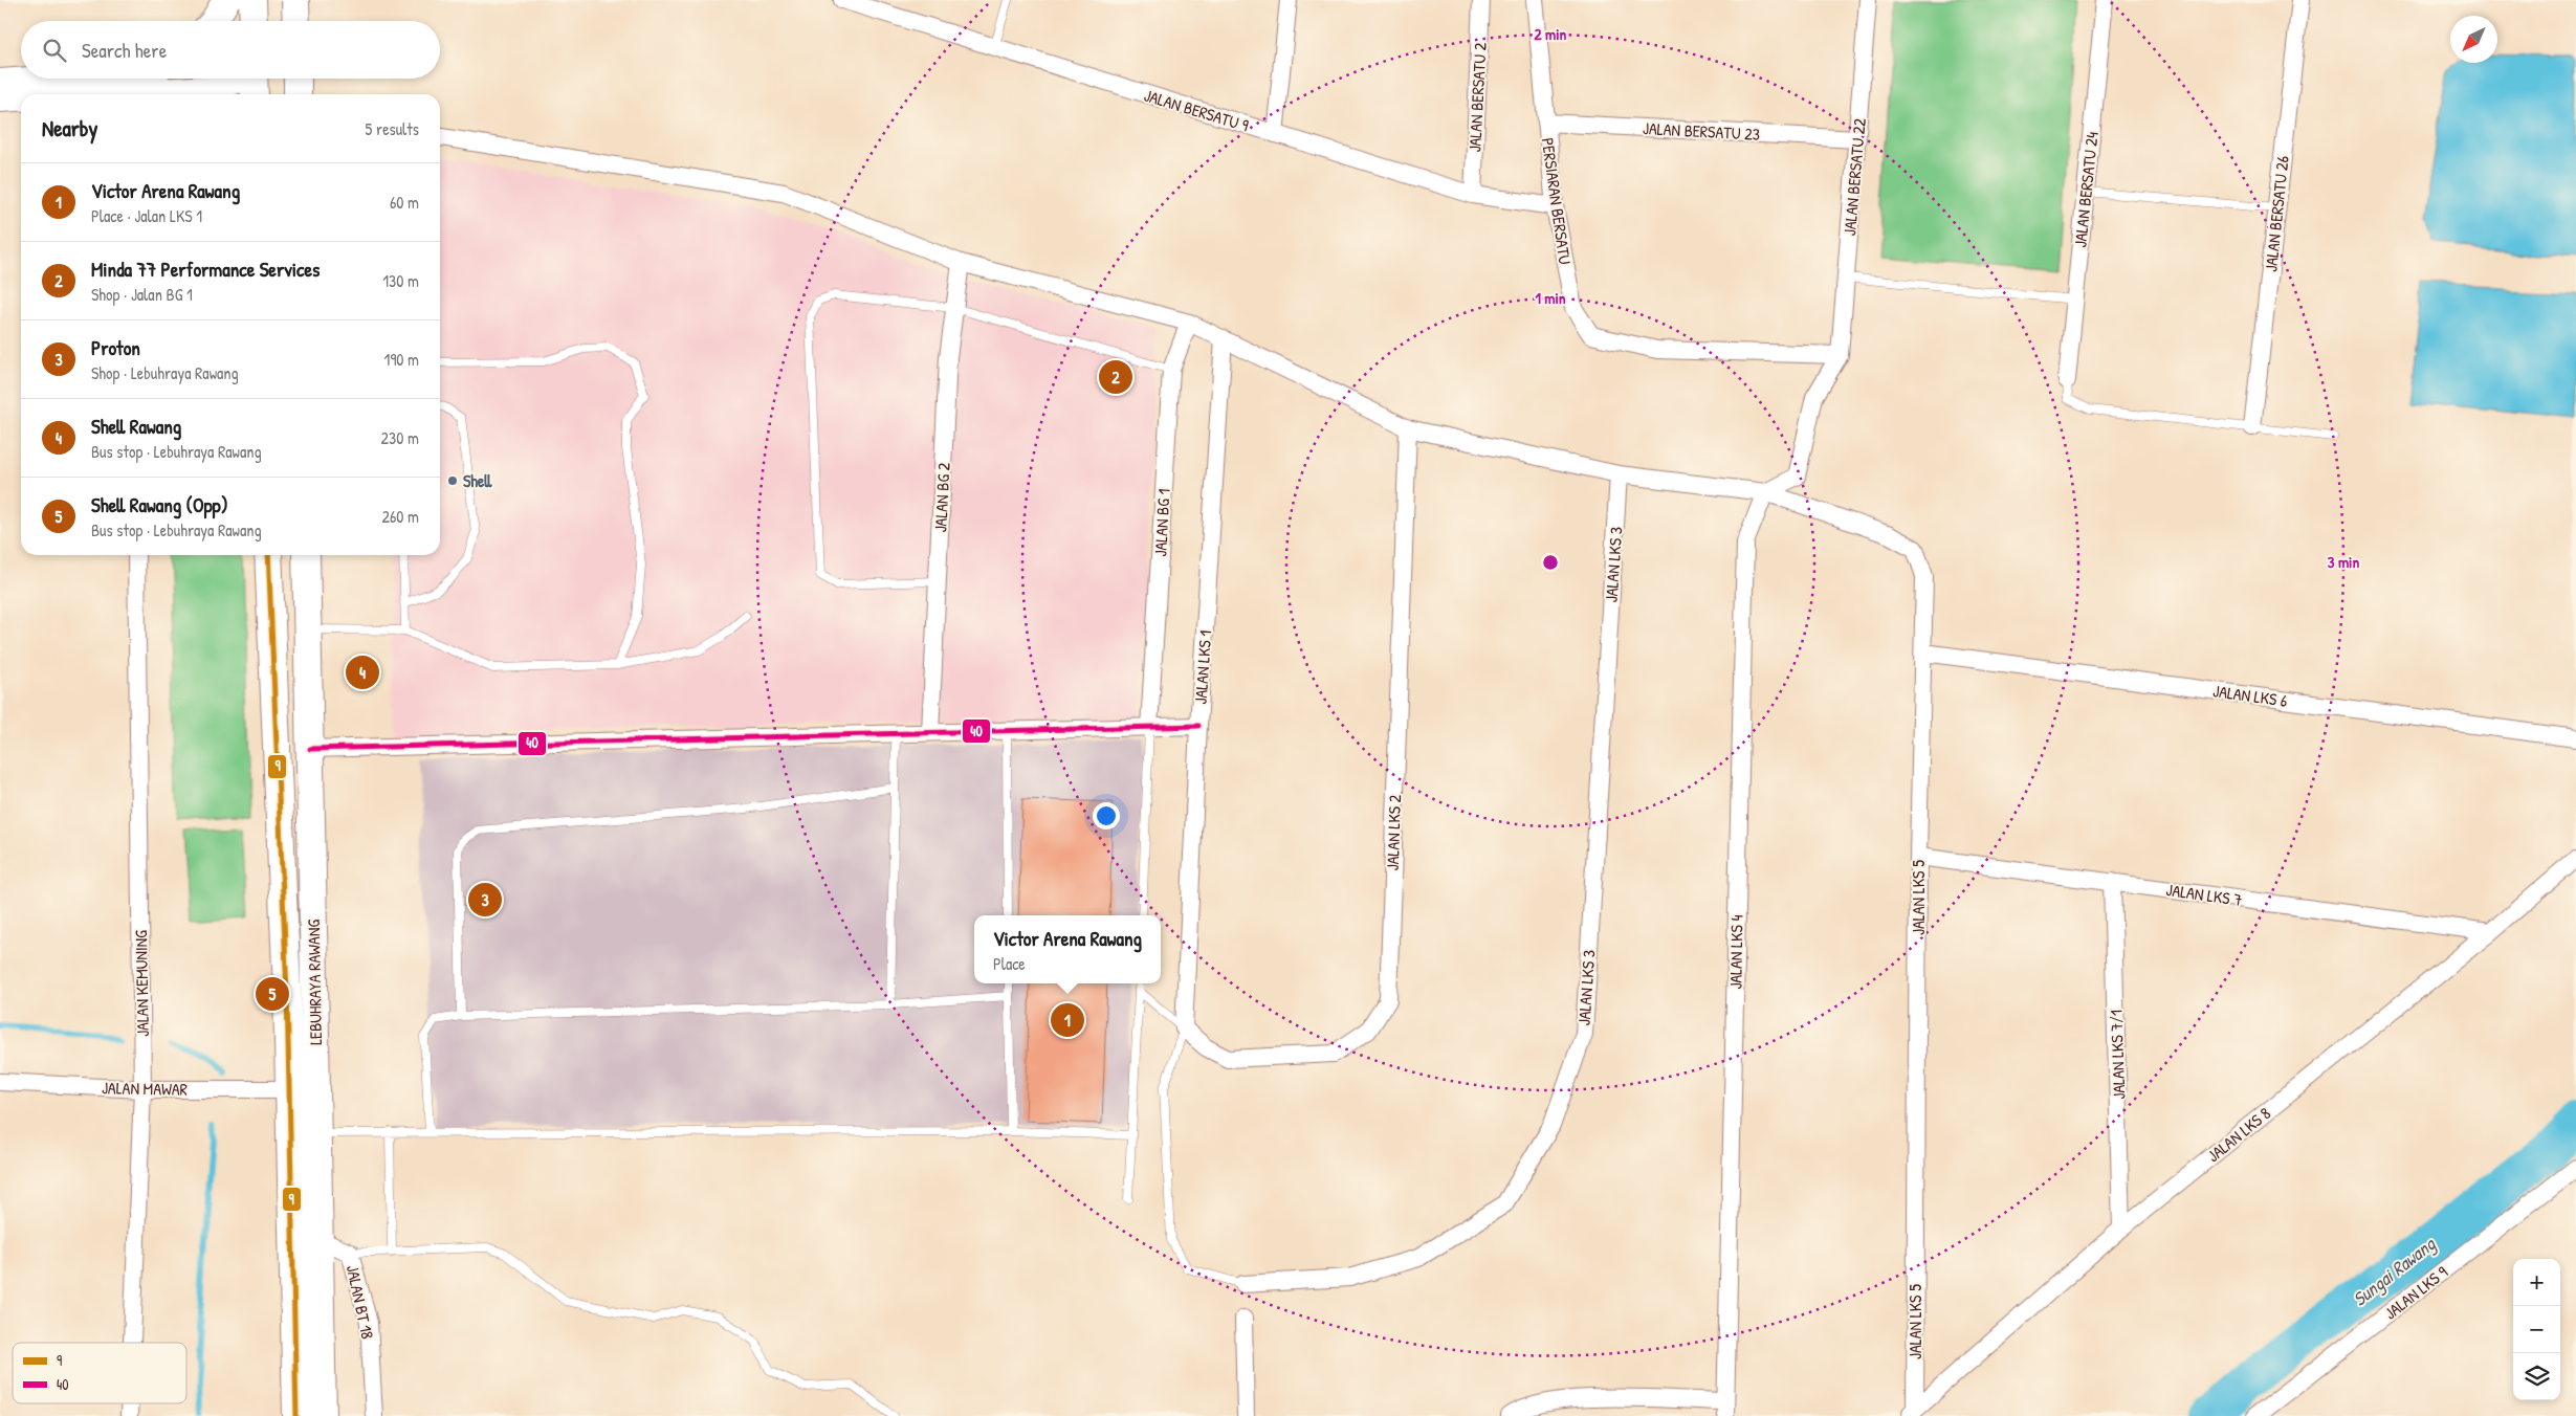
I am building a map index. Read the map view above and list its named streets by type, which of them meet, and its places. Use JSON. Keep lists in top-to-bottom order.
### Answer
{
  "streets": {
    "main road": ["LEBUHRAYA RAWANG"],
    "street": [
      "JALAN BERSATU 2",
      "JALAN BERSATU 9",
      "JALAN BERSATU 23",
      "JALAN BERSATU 22",
      "JALAN BERSATU 24",
      "PERSIARAN BERSATU",
      "JALAN BERSATU 26",
      "JALAN BG 2",
      "JALAN BG 1",
      "JALAN LKS 3",
      "JALAN LKS 1",
      "JALAN LKS 6",
      "JALAN LKS 2",
      "JALAN LKS 7",
      "JALAN LKS 5",
      "JALAN LKS 4",
      "JALAN KEMUNING",
      "JALAN LKS 7/1",
      "JALAN MAWAR",
      "JALAN LKS 8",
      "JALAN LKS 9",
      "JALAN BT 18"
    ]
  },
  "crossings": [
    ["JALAN BERSATU 2", "JALAN BERSATU 9"],
    ["JALAN BERSATU 9", "PERSIARAN BERSATU"],
    ["JALAN BERSATU 23", "JALAN BERSATU 22"],
    ["JALAN BERSATU 23", "PERSIARAN BERSATU"],
    ["JALAN BERSATU 22", "PERSIARAN BERSATU"],
    ["JALAN LKS 1", "JALAN LKS 2"],
    ["JALAN LKS 6", "JALAN LKS 5"],
    ["JALAN LKS 7", "JALAN LKS 5"],
    ["JALAN LKS 7", "JALAN LKS 7/1"],
    ["JALAN LKS 7", "JALAN LKS 8"],
    ["JALAN LKS 5", "JALAN LKS 4"],
    ["JALAN LKS 5", "JALAN LKS 8"],
    ["LEBUHRAYA RAWANG", "JALAN MAWAR"],
    ["LEBUHRAYA RAWANG", "JALAN BT 18"],
    ["JALAN KEMUNING", "JALAN MAWAR"],
    ["JALAN LKS 7/1", "JALAN LKS 8"]
  ],
  "water": ["Sungai Rawang"],
  "places": ["Shell"],
  "lines": ["transit line 9", "transit line 40"],
  "legend": ["9", "40"],
  "north": "bottom left",
  "page": {
    "search": "Search here",
    "heading": ["Nearby", "5 results"],
    "list": [
      {
        "mark": "1",
        "name": "Victor Arena Rawang",
        "note": "Place · Jalan LKS 1",
        "value": "60 m"
      },
      {
        "mark": "2",
        "name": "Minda 77 Performance Services",
        "note": "Shop · Jalan BG 1",
        "value": "130 m"
      },
      {
        "mark": "3",
        "name": "Proton",
        "note": "Shop · Lebuhraya Rawang",
        "value": "190 m"
      },
      {
        "mark": "4",
        "name": "Shell Rawang",
        "note": "Bus stop · Lebuhraya Rawang",
        "value": "230 m"
      },
      {
        "mark": "5",
        "name": "Shell Rawang (Opp)",
        "note": "Bus stop · Lebuhraya Rawang",
        "value": "260 m"
      }
    ],
    "pins": [
      "2",
      "4",
      "3",
      "5",
      "1"
    ],
    "popup": ["Victor Arena Rawang", "Place"],
    "map_buttons": ["+", "−"]
  },
  "rings": ["2 min", "1 min", "3 min"]
}
